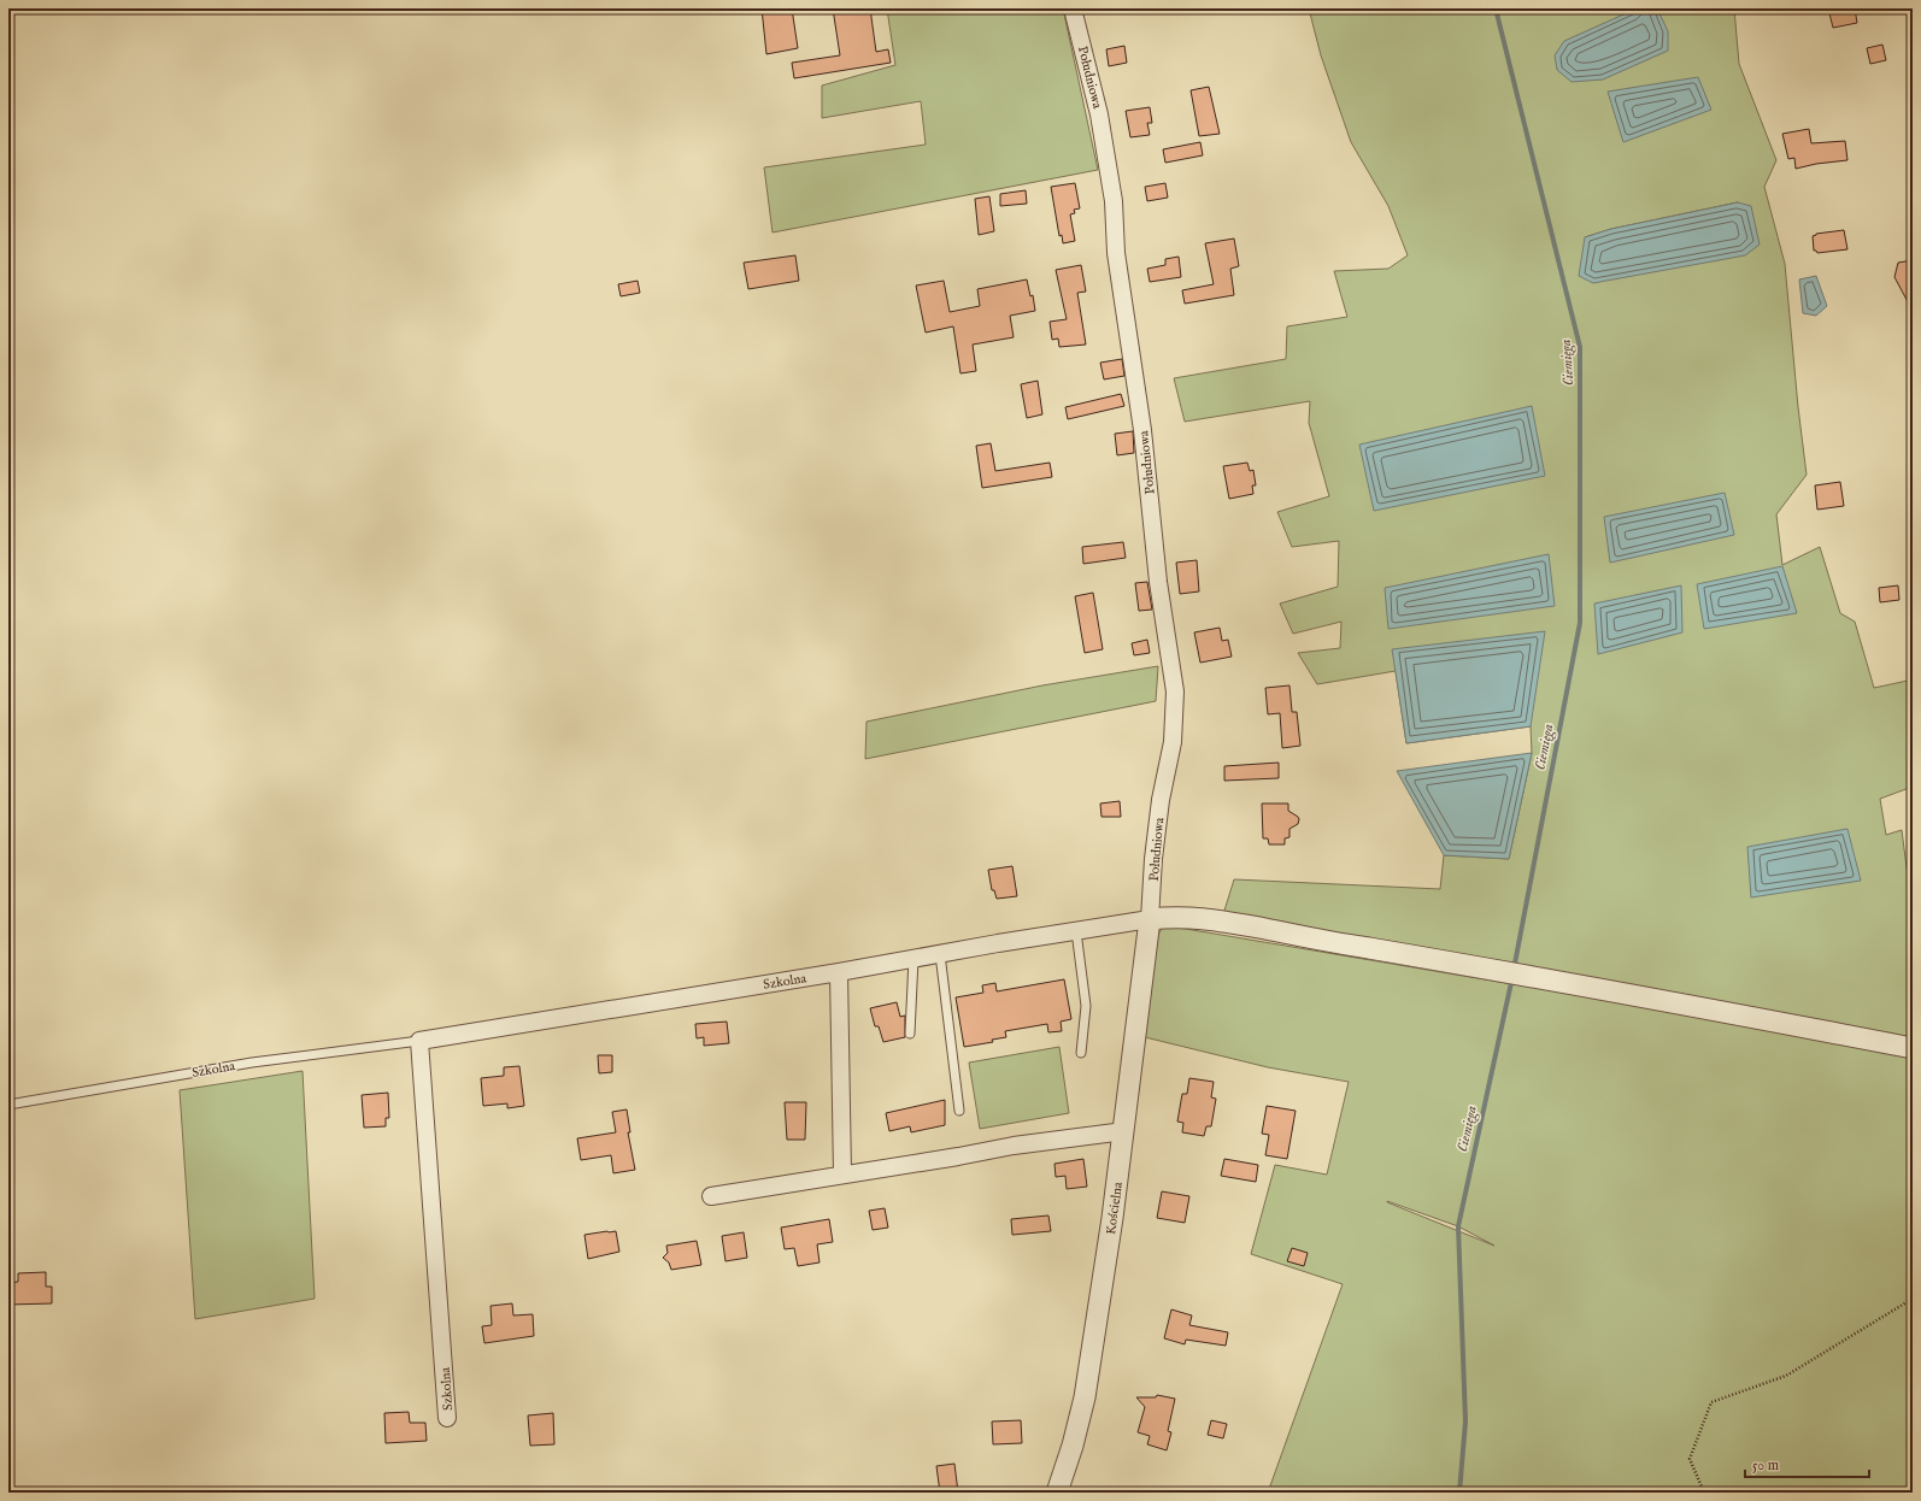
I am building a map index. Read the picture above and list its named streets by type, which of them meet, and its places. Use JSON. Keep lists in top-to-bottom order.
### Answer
{
  "streets": {
    "street": ["Południowa", "Szkolna", "Kościelna"]
  },
  "crossings": [
    ["Południowa", "Szkolna"],
    ["Południowa", "Kościelna"],
    ["Szkolna", "Kościelna"]
  ],
  "water": ["Ciemięga"],
  "scale_bar": "50 m"
}
